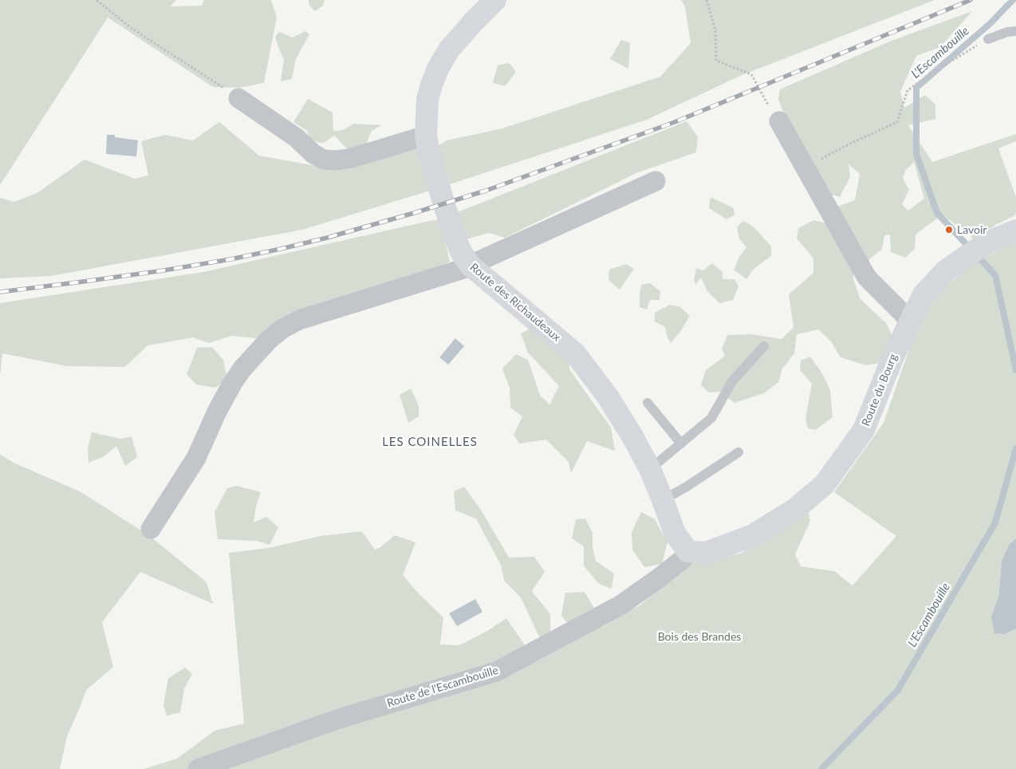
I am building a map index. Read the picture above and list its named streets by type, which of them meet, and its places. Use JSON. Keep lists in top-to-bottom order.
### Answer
{
  "streets": {
    "street": ["Route des Richaudeaux", "Route du Bourg", "Route de l'Escambouille"]
  },
  "crossings": [
    ["Route des Richaudeaux", "Route du Bourg"],
    ["Route des Richaudeaux", "Route de l'Escambouille"],
    ["Route du Bourg", "Route de l'Escambouille"]
  ],
  "districts": ["LES COINELLES"],
  "water": ["L'Escambouille"],
  "parks": ["Bois des Brandes"],
  "places": ["Lavoir"]
}
